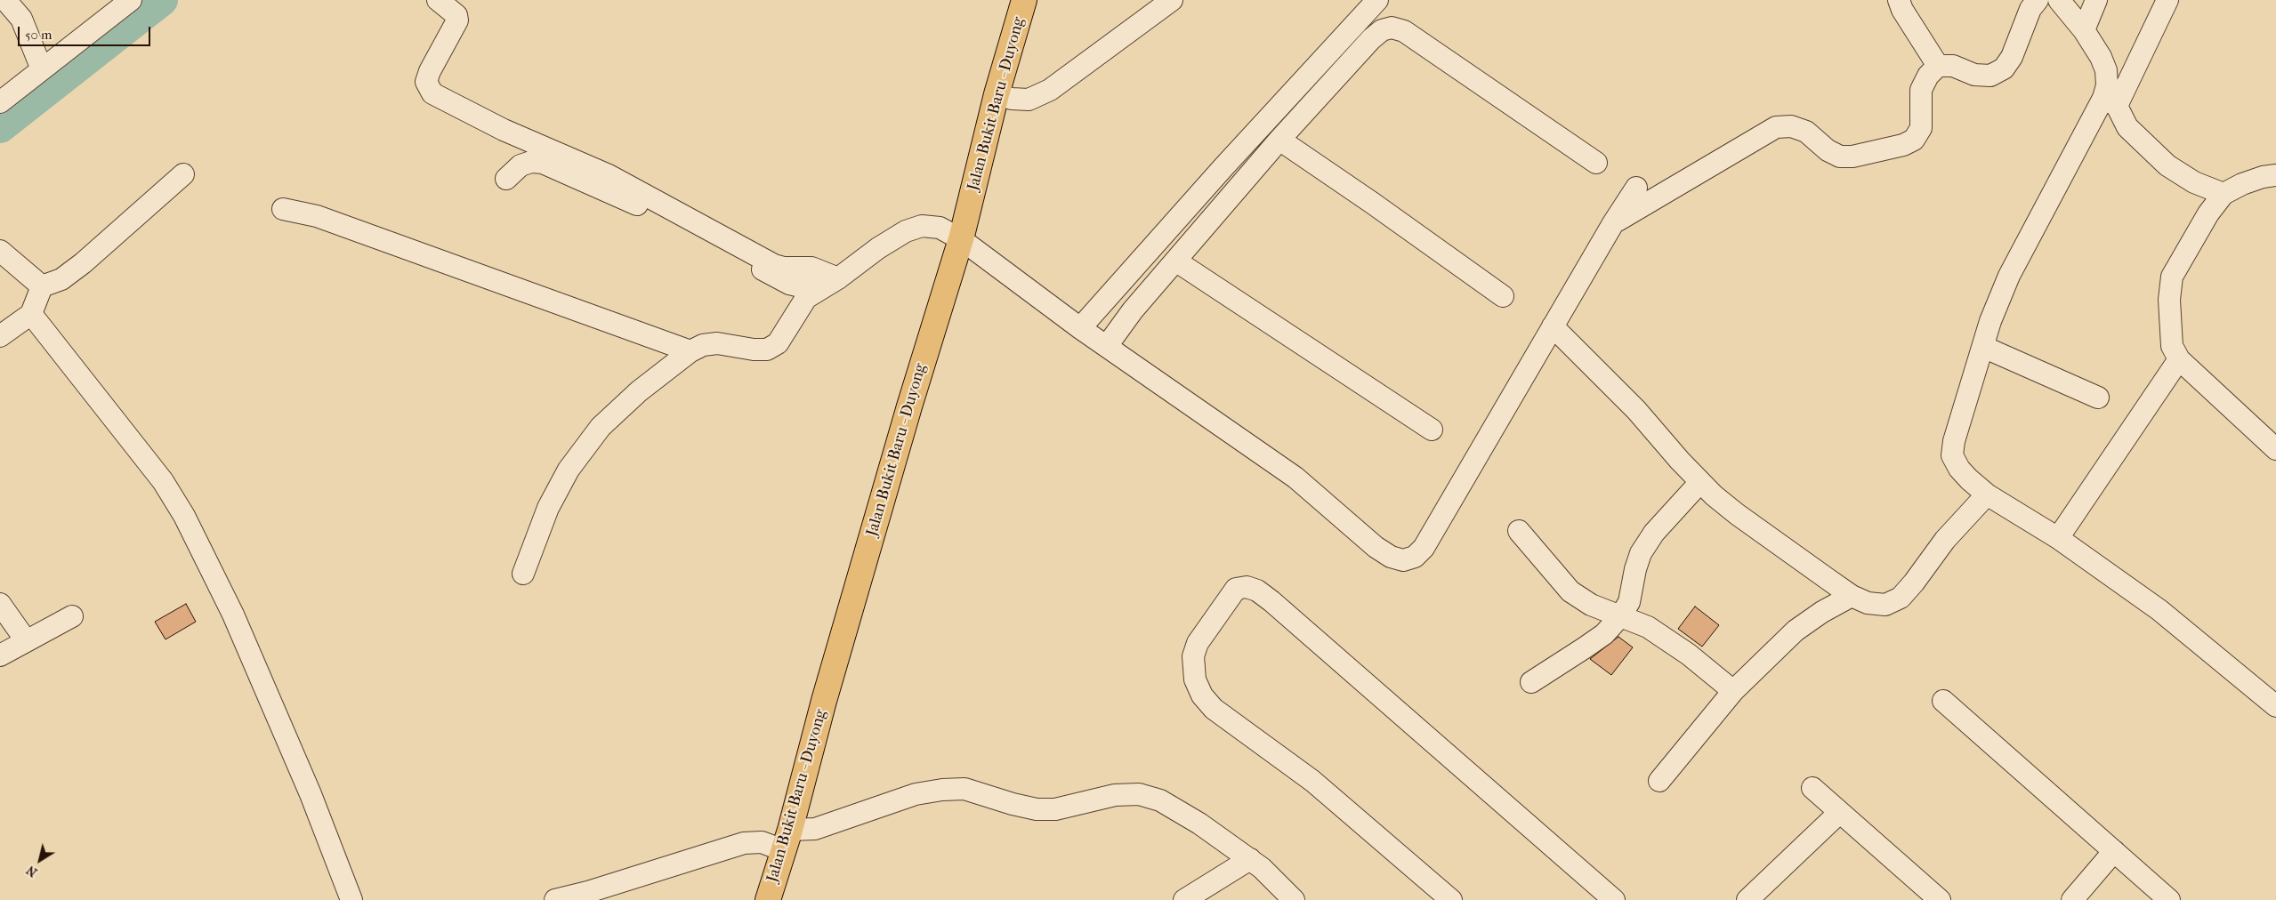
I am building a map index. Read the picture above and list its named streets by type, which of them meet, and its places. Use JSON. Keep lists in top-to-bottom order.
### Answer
{
  "streets": {
    "main road": ["Jalan Bukit Baru - Duyong"]
  },
  "scale_bar": "50 m",
  "north": "bottom left"
}
